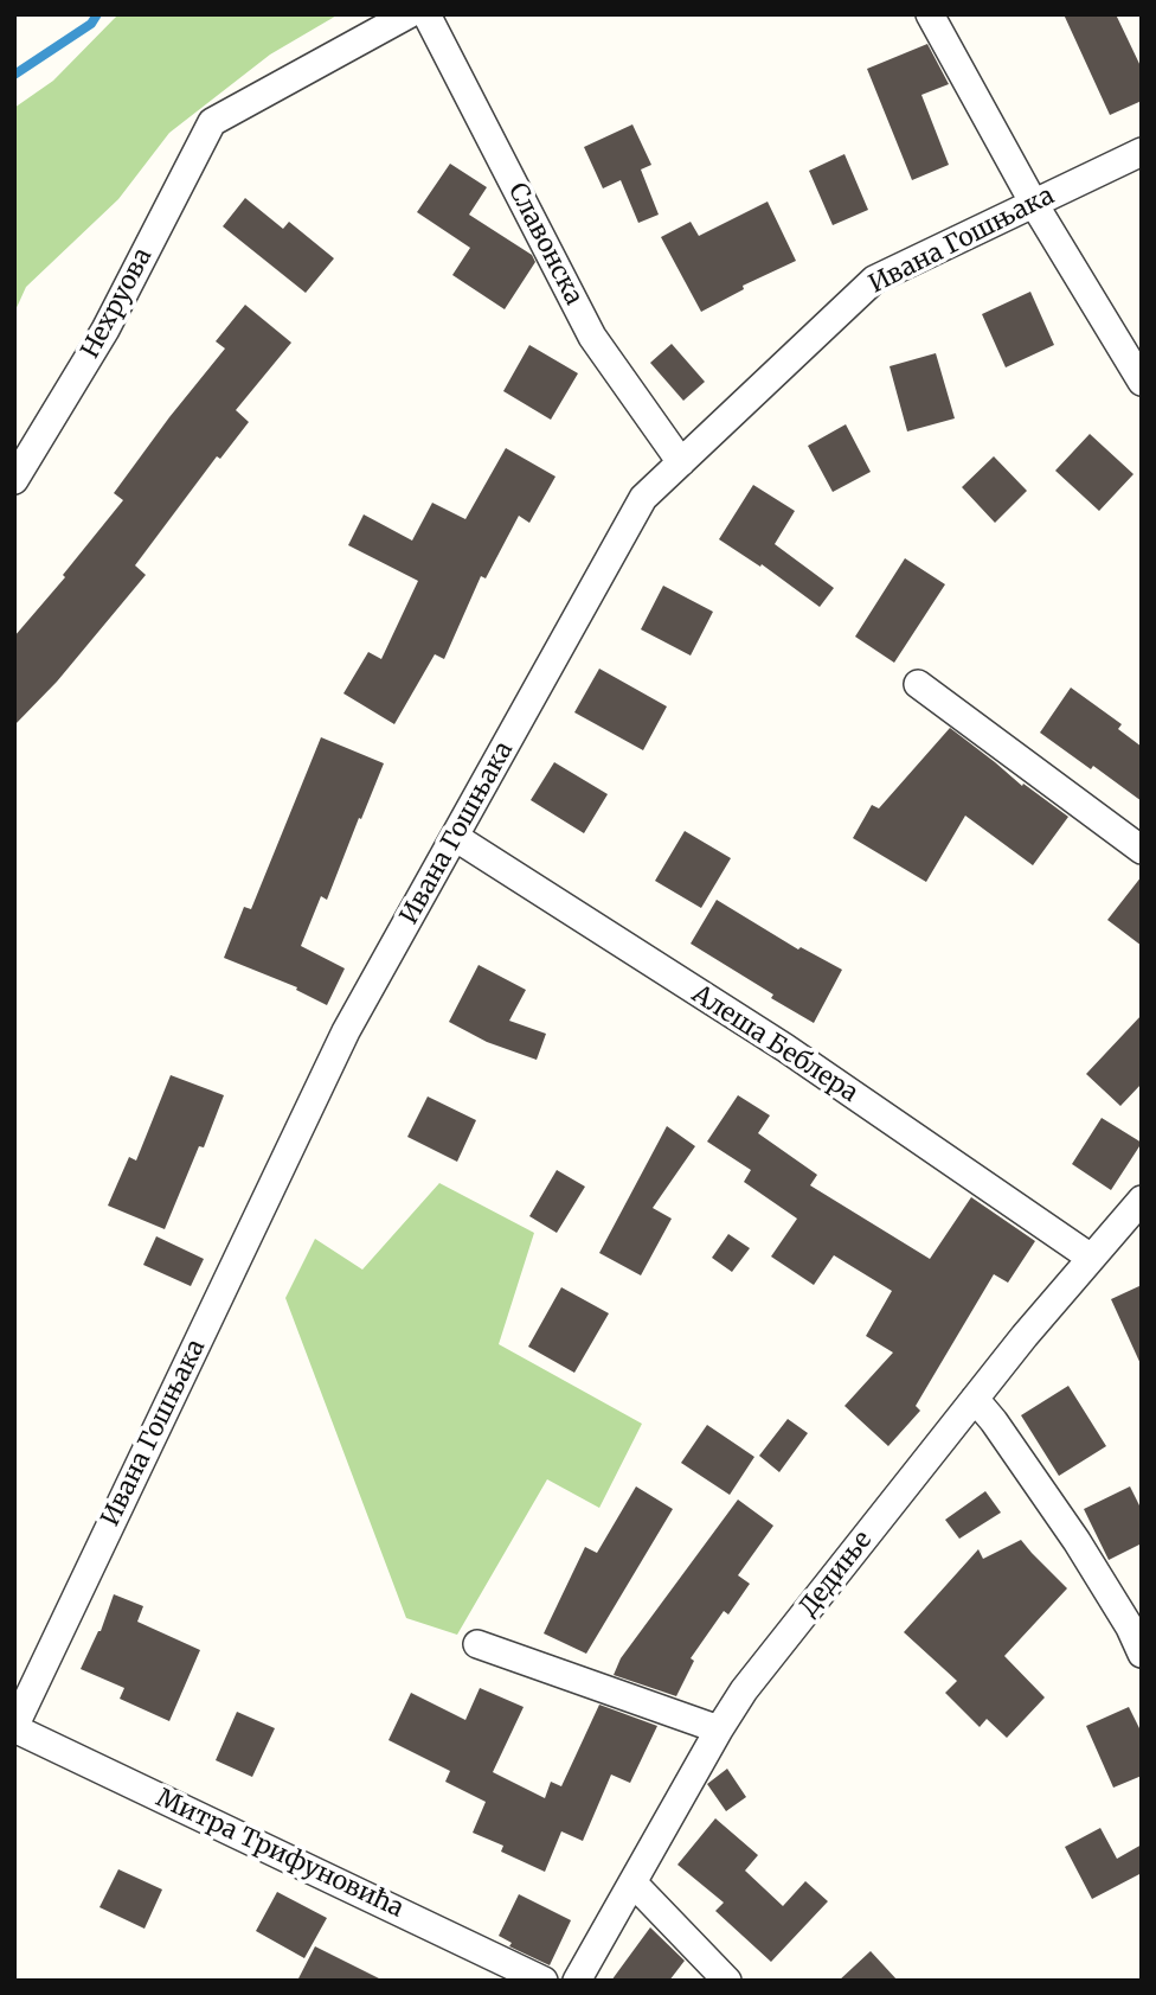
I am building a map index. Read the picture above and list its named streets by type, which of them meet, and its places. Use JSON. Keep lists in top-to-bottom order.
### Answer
{
  "streets": {
    "street": [
      "Ивана Гошњака",
      "Славонска",
      "Нехруова",
      "Алеша Беблера",
      "Дедиње",
      "Митра Трифуновића"
    ]
  },
  "crossings": [
    ["Ивана Гошњака", "Славонска"],
    ["Ивана Гошњака", "Алеша Беблера"],
    ["Ивана Гошњака", "Митра Трифуновића"],
    ["Алеша Беблера", "Дедиње"]
  ]
}
